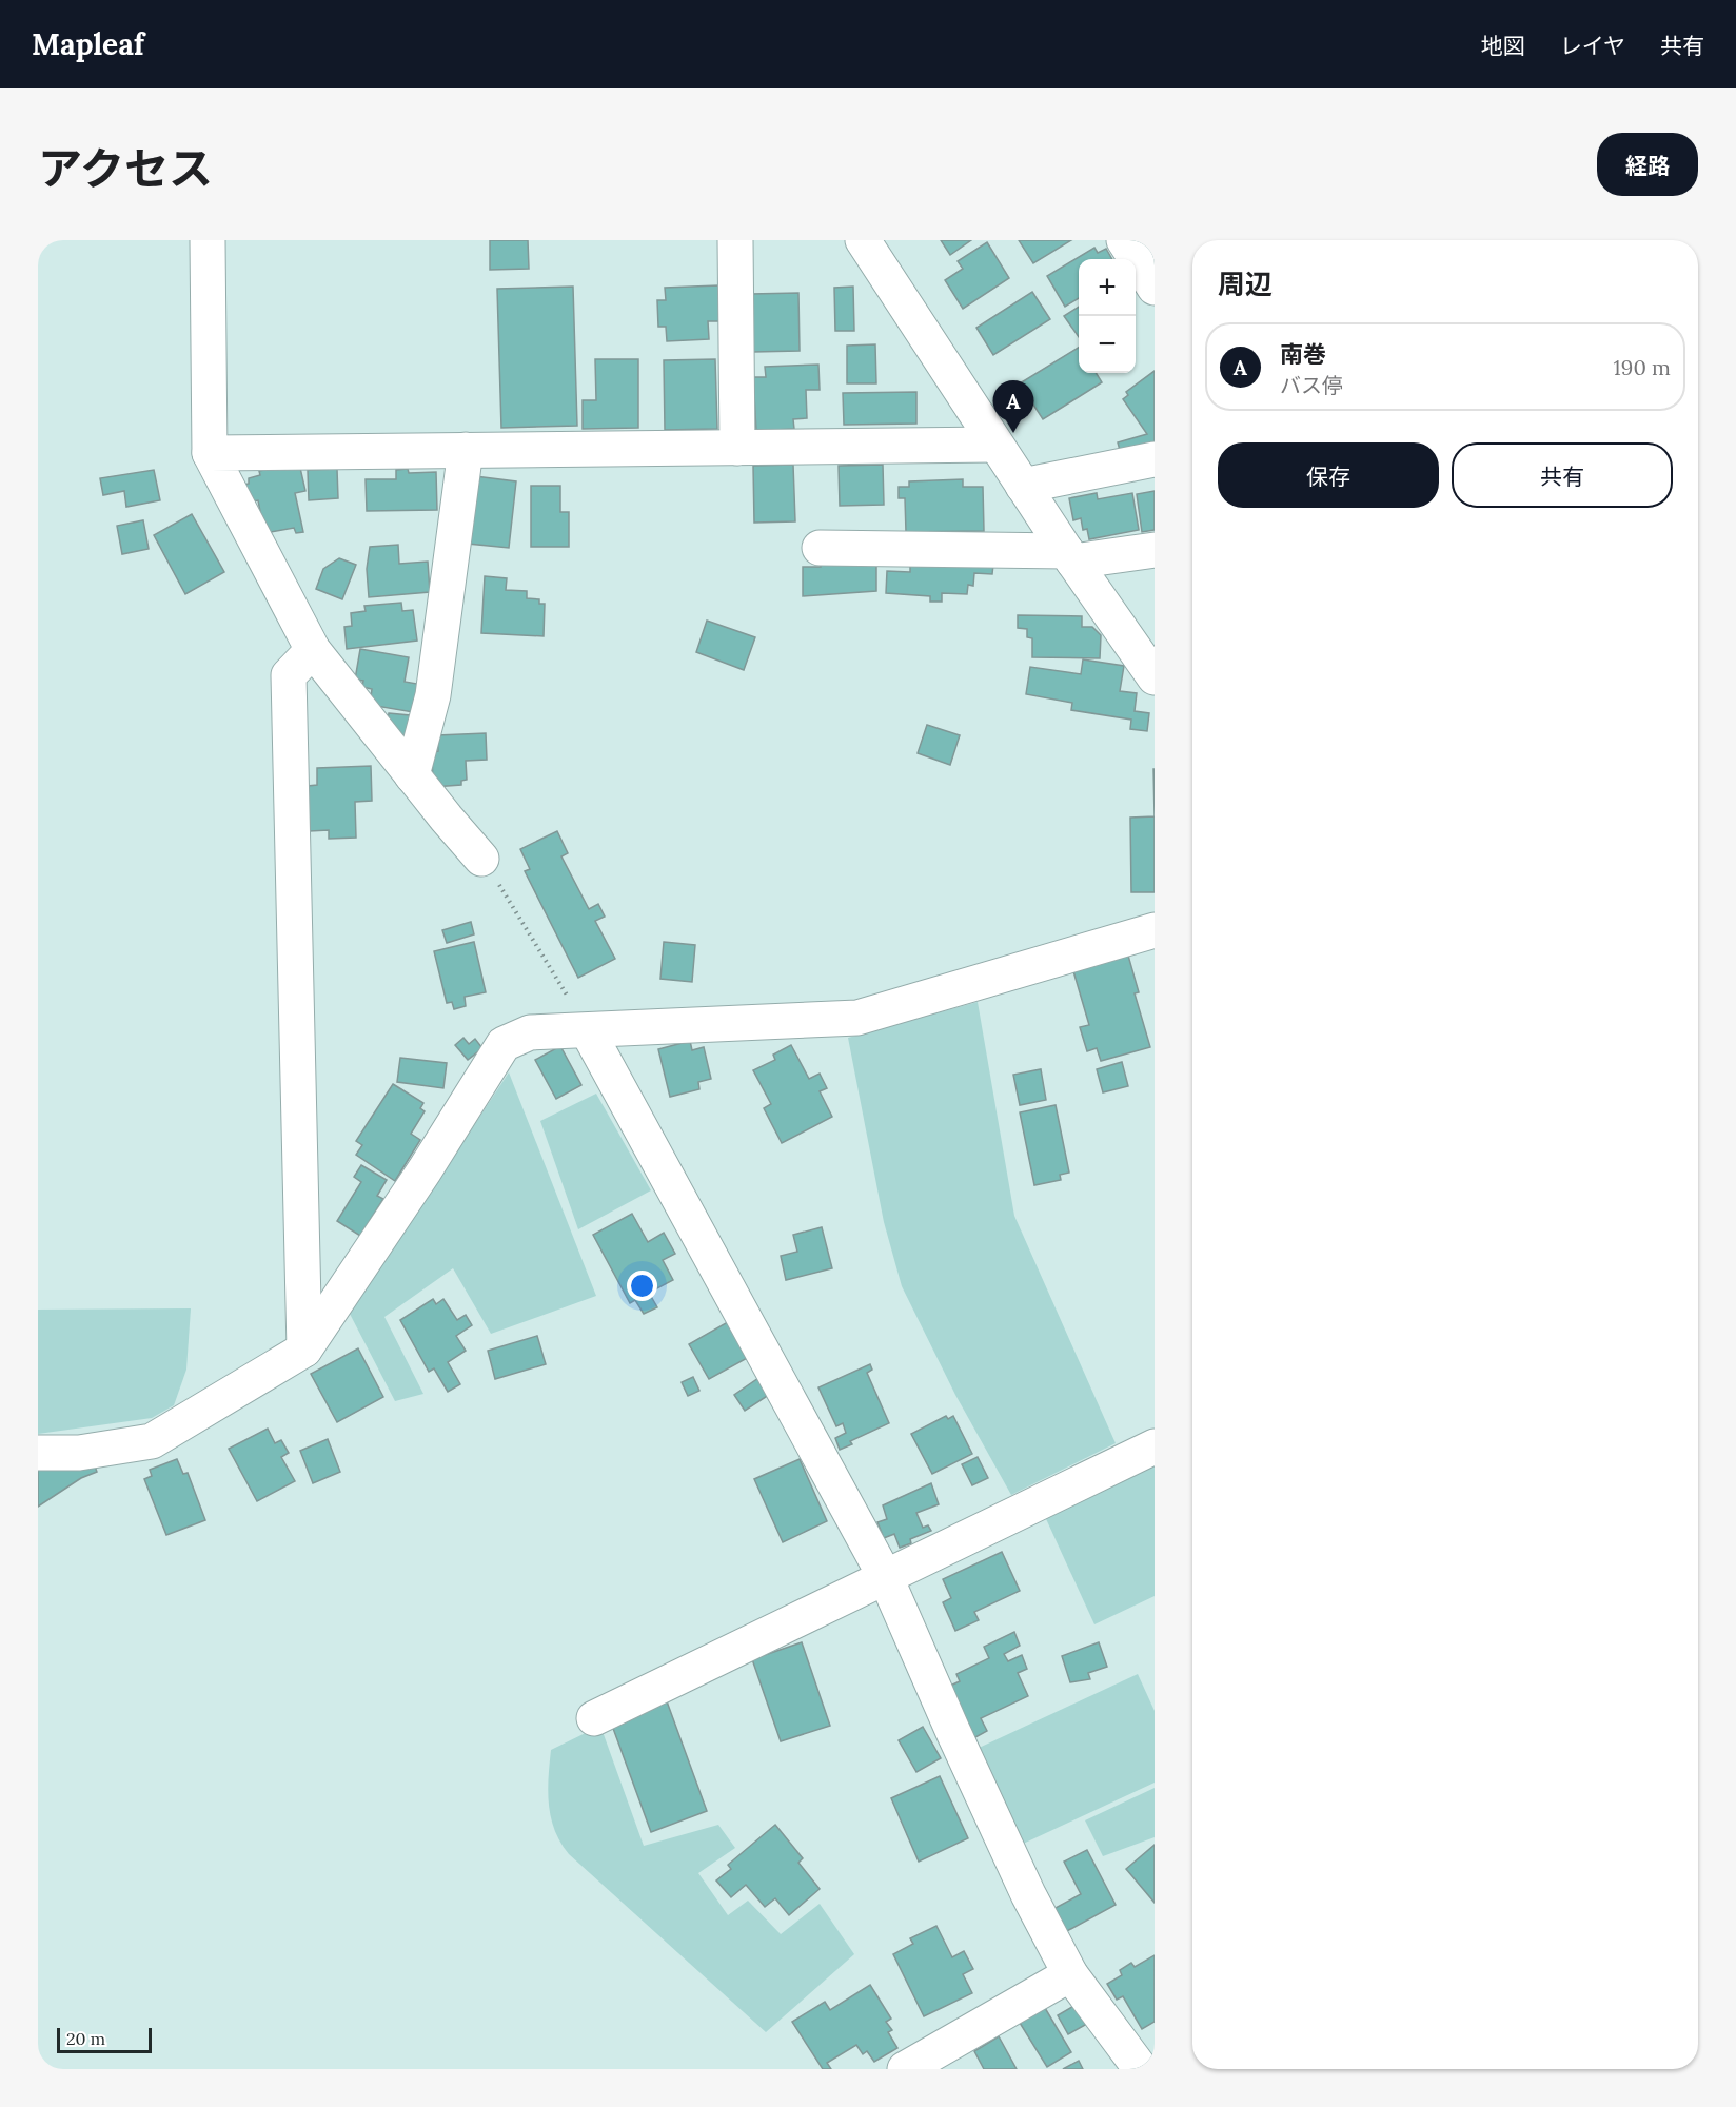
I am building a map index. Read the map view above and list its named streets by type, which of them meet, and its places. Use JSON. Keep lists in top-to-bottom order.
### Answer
{
  "scale_bar": "20 m",
  "page": {
    "header": "Mapleaf",
    "nav": ["地図", "レイヤ", "共有"],
    "title": "アクセス",
    "buttons": [
      "経路",
      ["保存", "共有"]
    ],
    "heading": "周辺",
    "map_buttons": ["+", "−"],
    "list": [
      {
        "mark": "A",
        "name": "南巻",
        "note": "バス停",
        "value": "190 m"
      }
    ],
    "pins": "A",
    "scale": "20 m"
  }
}
